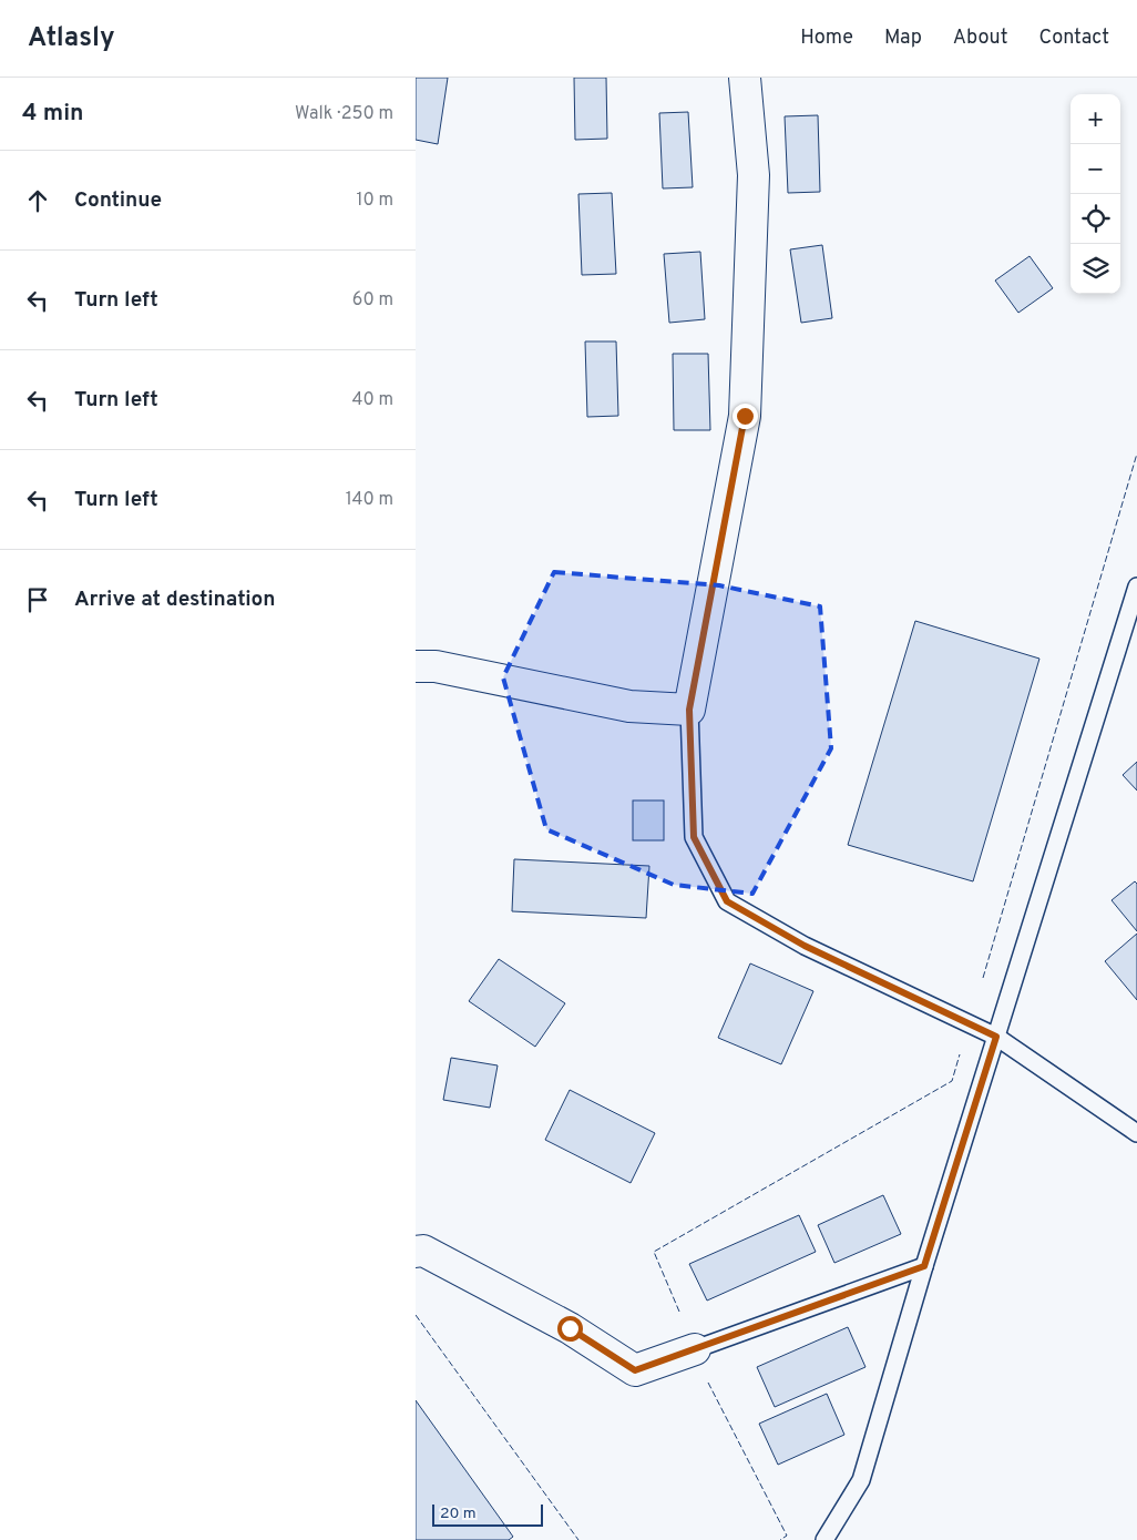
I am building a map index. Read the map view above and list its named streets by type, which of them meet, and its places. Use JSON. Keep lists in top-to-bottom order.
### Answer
{
  "scale_bar": "20 m",
  "page": {
    "header": "Atlasly",
    "nav": [
      "Home",
      "Map",
      "About",
      "Contact"
    ],
    "heading": ["4 min", "Walk · 250 m"],
    "map_buttons": ["+", "−"],
    "list": [
      ["Continue", "10 m"],
      ["Turn left", "60 m"],
      ["Turn left", "40 m"],
      ["Turn left", "140 m"],
      "Arrive at destination"
    ],
    "scale": "20 m"
  }
}
